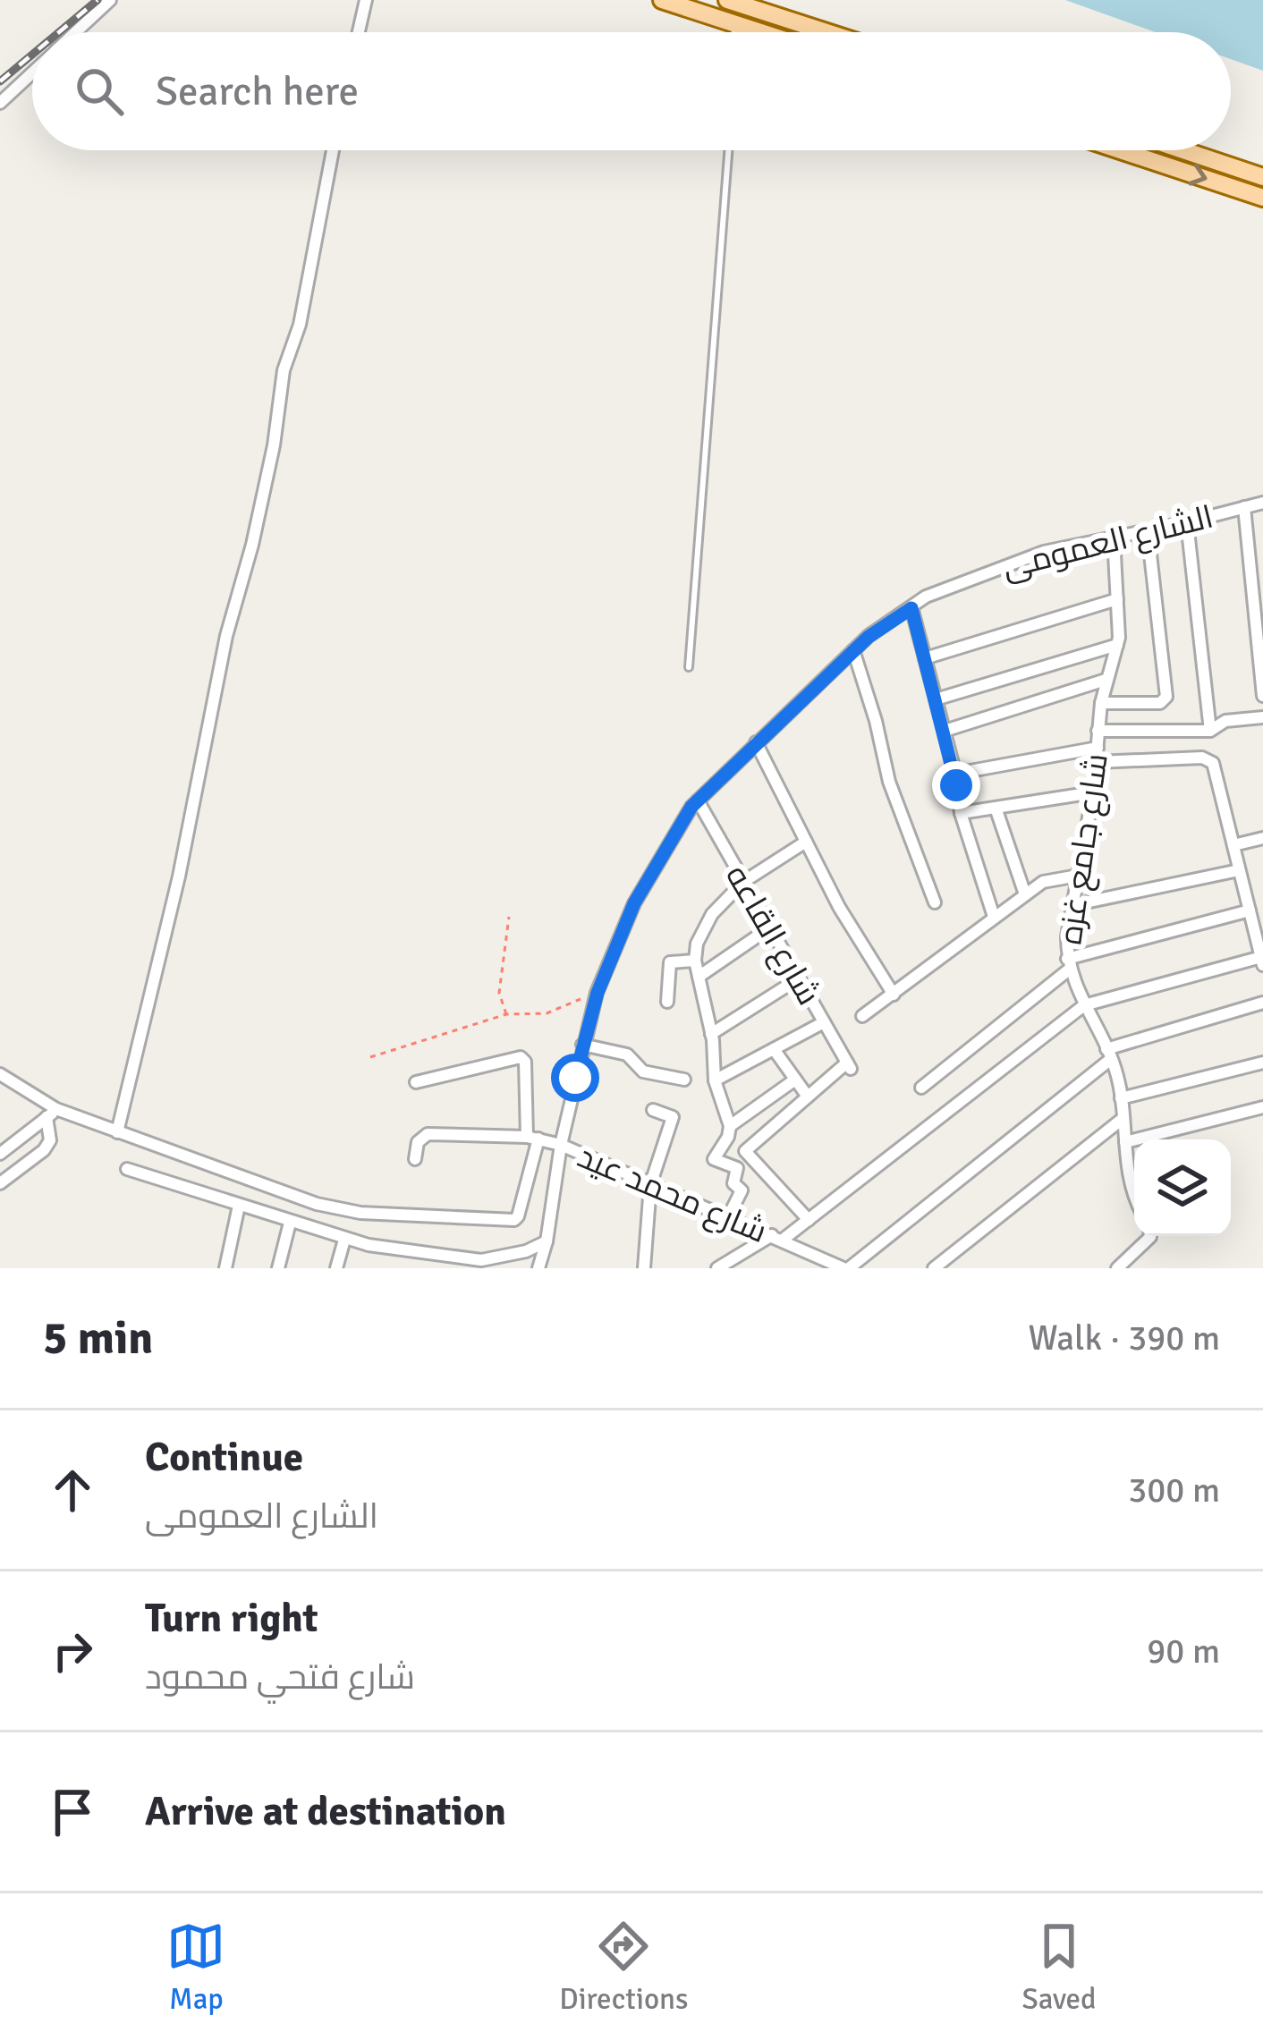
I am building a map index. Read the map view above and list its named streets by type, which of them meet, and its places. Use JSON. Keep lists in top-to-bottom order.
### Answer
{
  "streets": {
    "street": [
      "الشارع العمومى",
      "شارع جامع غزه",
      "شارع القاعه",
      "شارع محمد عيد"
    ]
  },
  "crossings": [
    ["الشارع العمومى", "شارع جامع غزه"],
    ["الشارع العمومى", "شارع القاعه"],
    ["الشارع العمومى", "شارع محمد عيد"]
  ],
  "page": {
    "search": "Search here",
    "heading": ["5 min", "Walk · 390 m"],
    "list": [
      ["Continue", "الشارع العمومى", "300 m"],
      ["Turn right", "شارع فتحي محمود", "90 m"],
      "Arrive at destination"
    ],
    "nav": ["Map", "Directions", "Saved"]
  }
}
